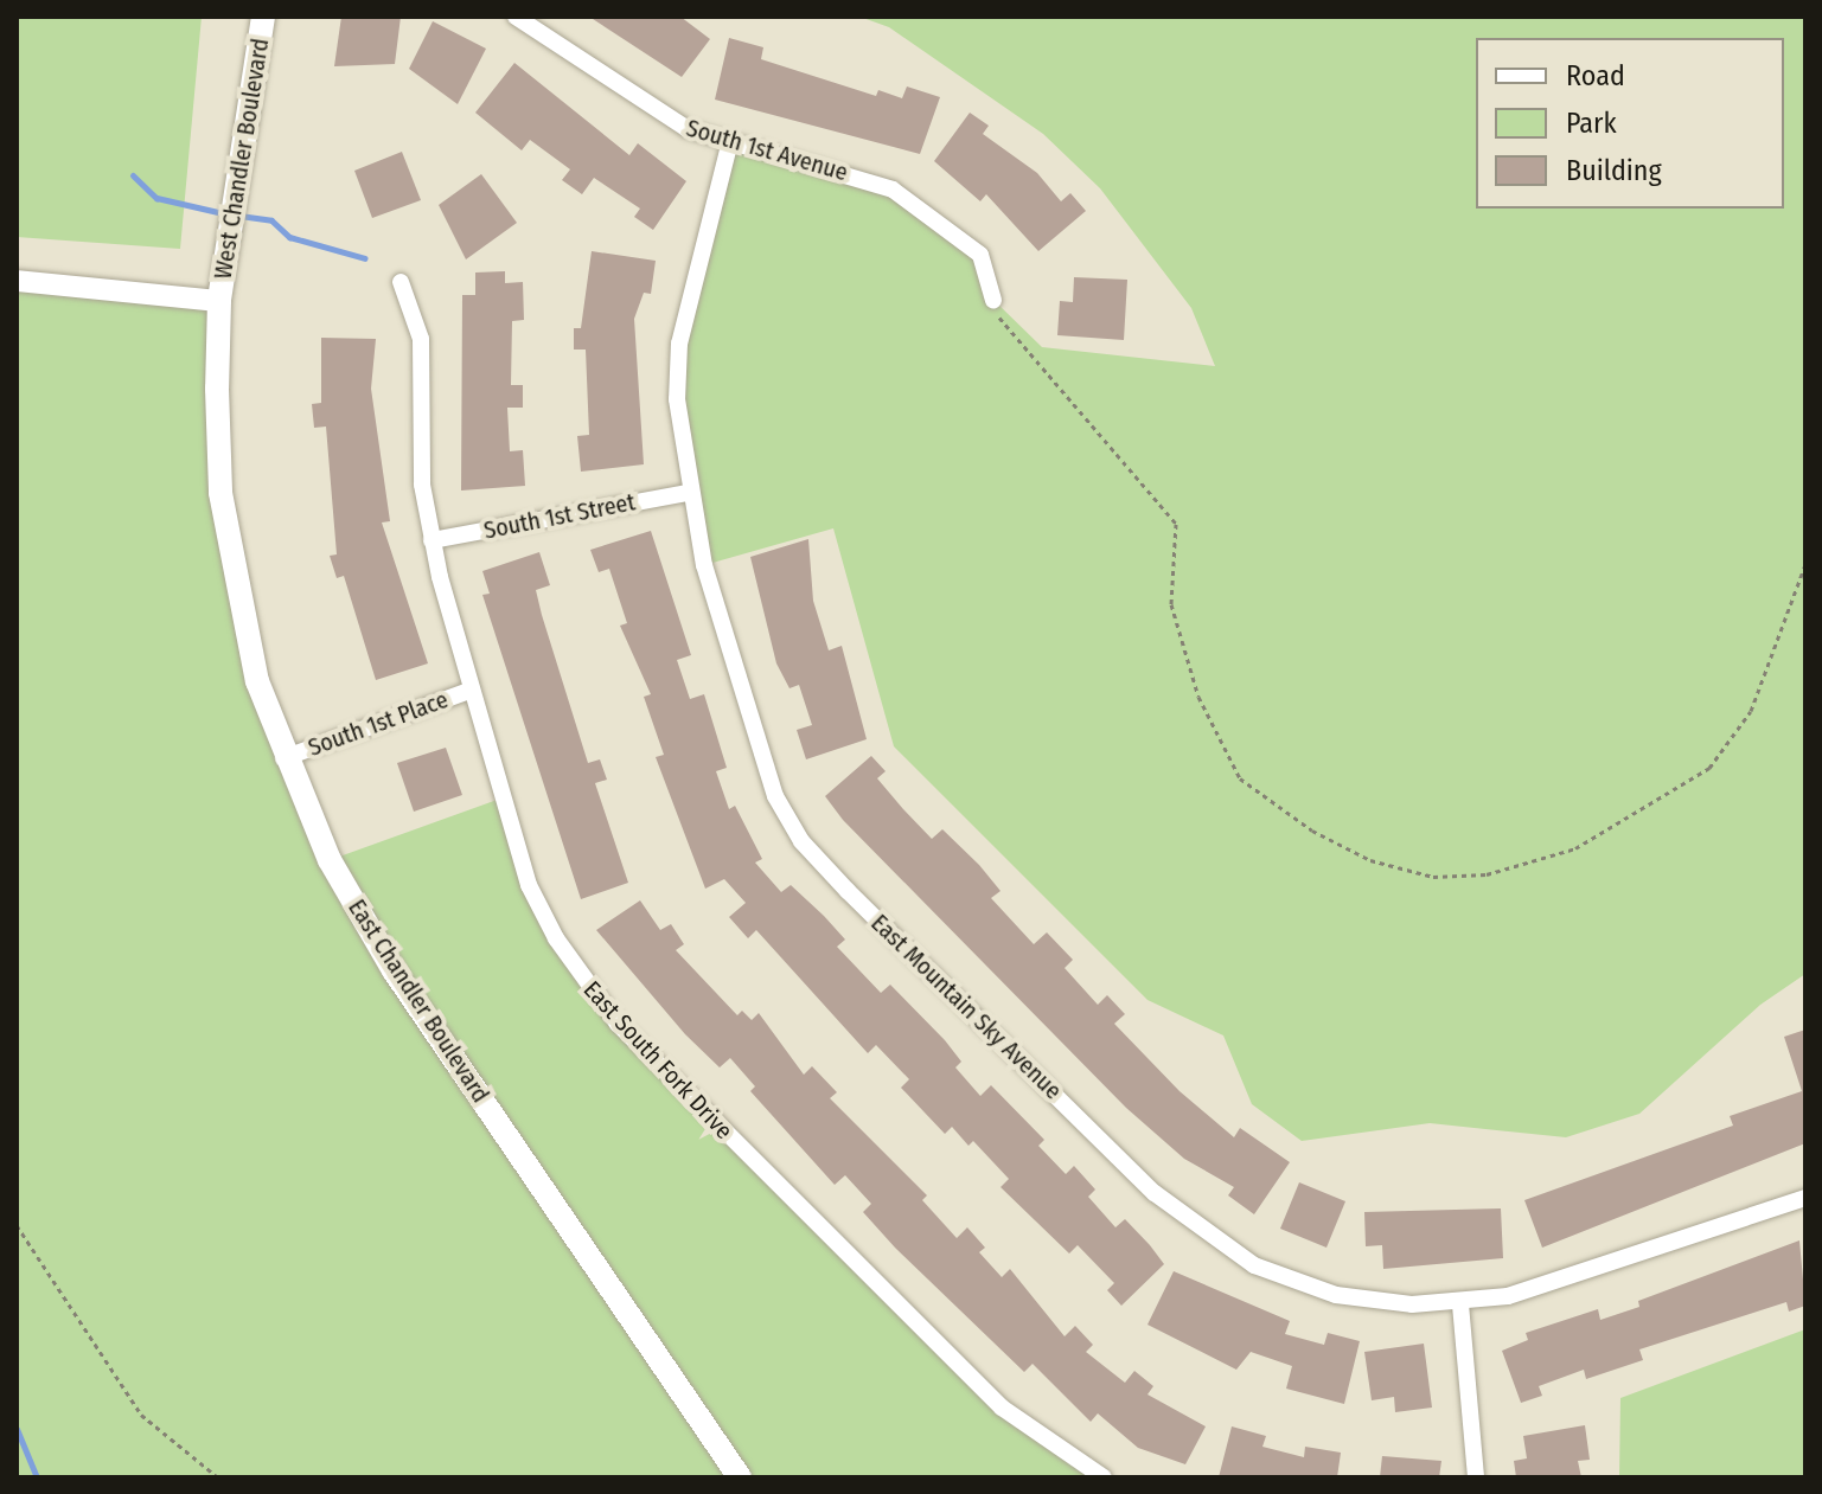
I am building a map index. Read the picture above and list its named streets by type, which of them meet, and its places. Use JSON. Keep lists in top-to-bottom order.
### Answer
{
  "streets": {
    "main road": ["West Chandler Boulevard", "East Chandler Boulevard"],
    "street": [
      "South 1st Avenue",
      "South 1st Street",
      "South 1st Place",
      "East Mountain Sky Avenue",
      "East South Fork Drive"
    ]
  },
  "crossings": [
    ["South 1st Avenue", "East Mountain Sky Avenue"],
    ["West Chandler Boulevard", "East Chandler Boulevard"],
    ["South 1st Street", "East Mountain Sky Avenue"],
    ["South 1st Street", "East South Fork Drive"],
    ["South 1st Place", "East Chandler Boulevard"],
    ["South 1st Place", "East South Fork Drive"]
  ],
  "legend": ["Road", "Park", "Building"]
}
